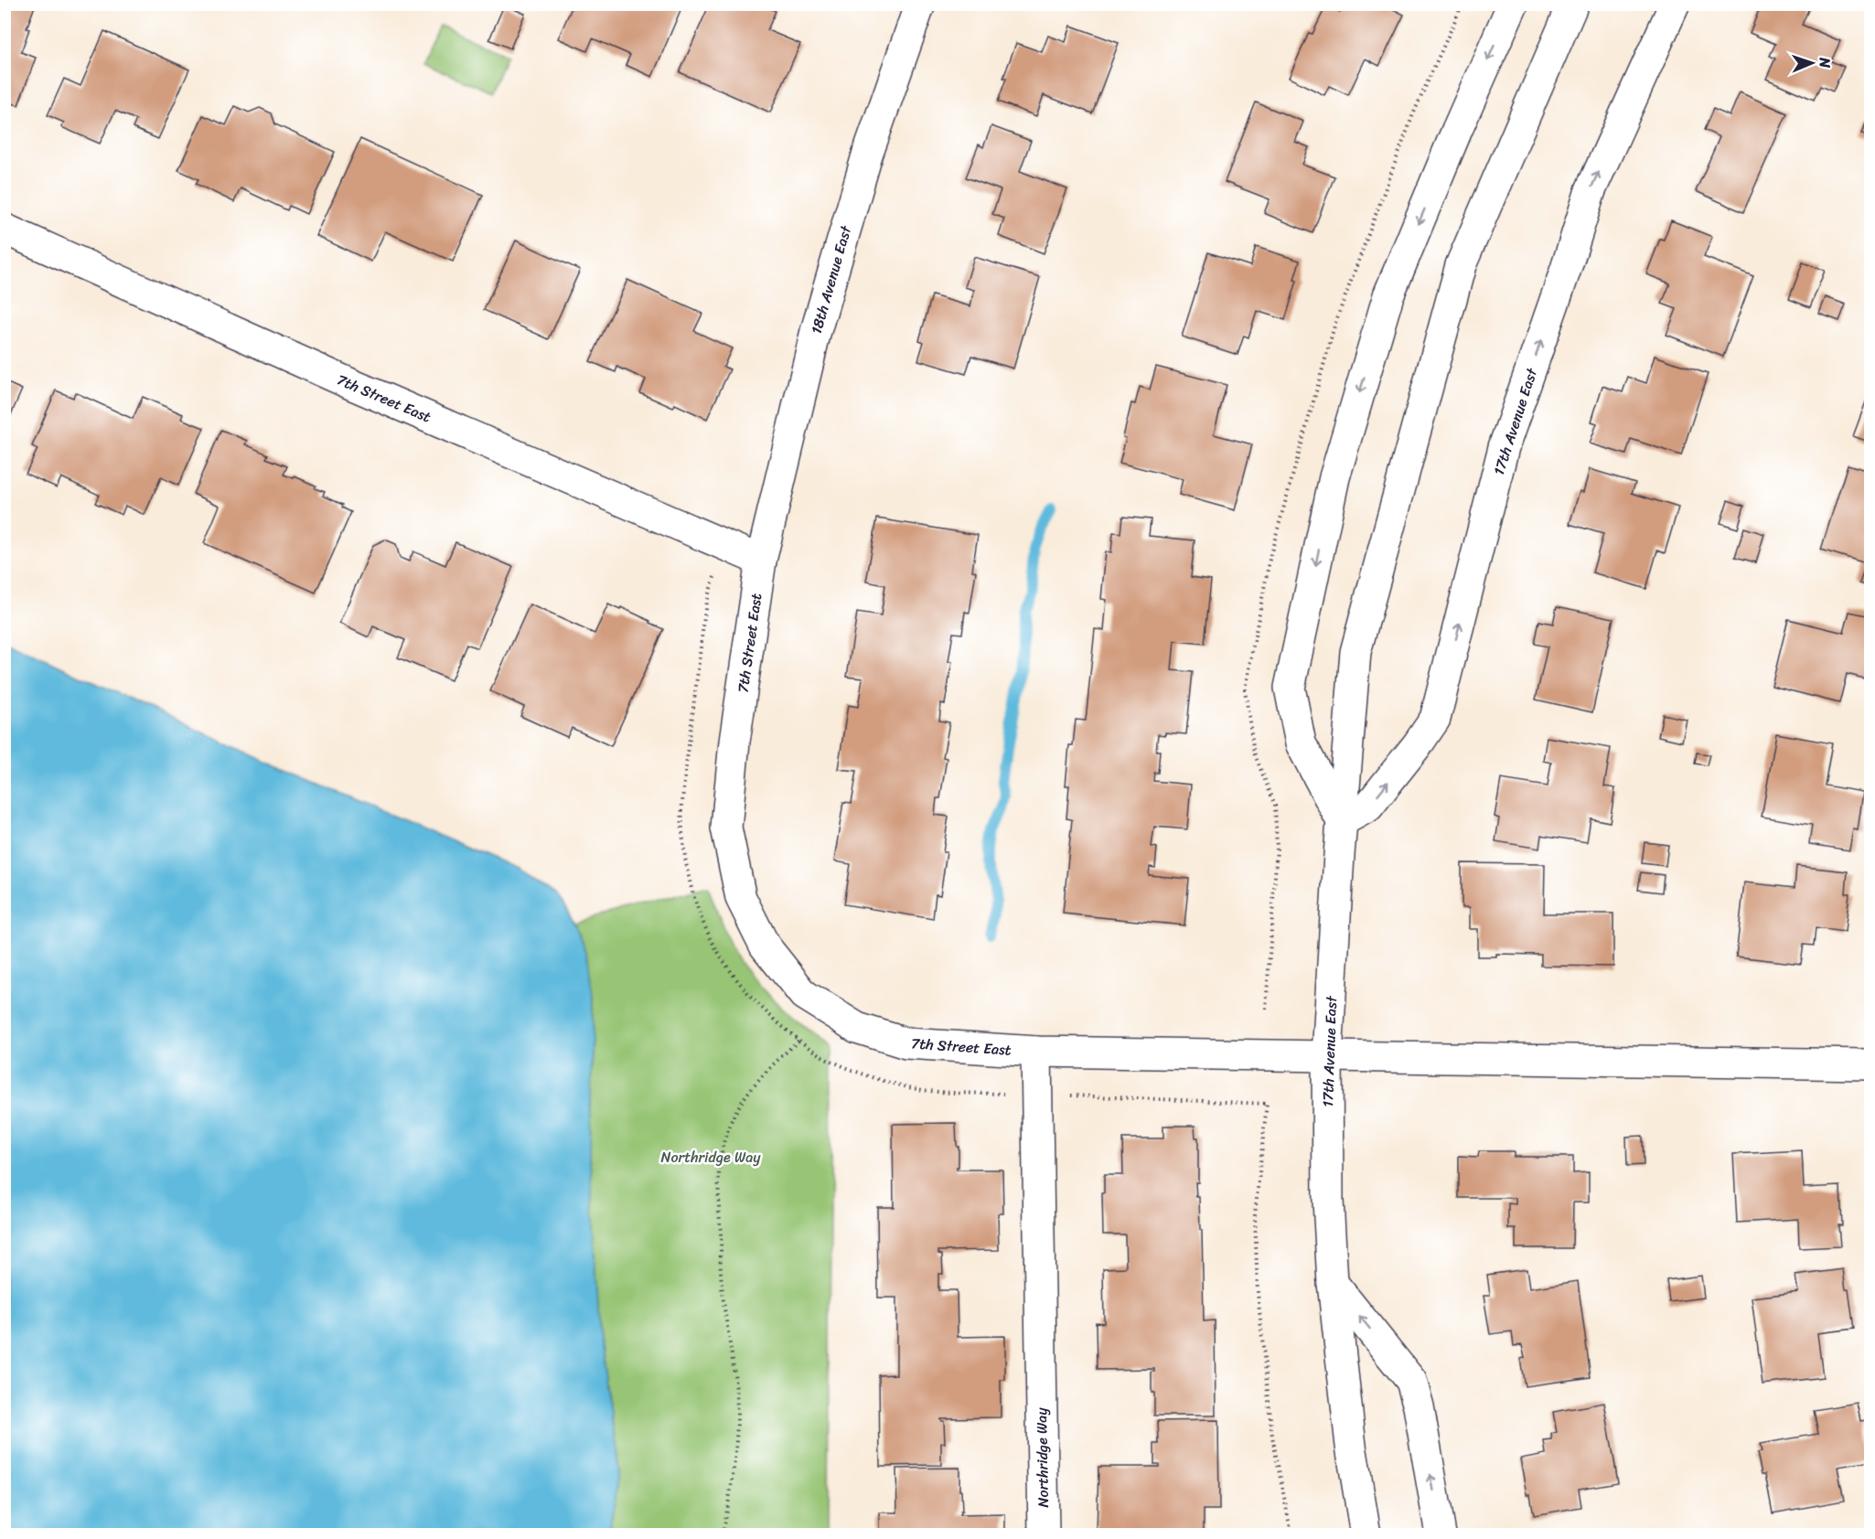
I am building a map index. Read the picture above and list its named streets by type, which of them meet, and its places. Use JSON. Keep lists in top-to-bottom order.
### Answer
{
  "streets": {
    "street": [
      "18th Avenue East",
      "7th Street East",
      "17th Avenue East",
      "Northridge Way"
    ]
  },
  "crossings": [
    ["18th Avenue East", "7th Street East"],
    ["7th Street East", "17th Avenue East"],
    ["7th Street East", "Northridge Way"]
  ],
  "parks": ["Northridge Way"],
  "north": "right"
}
